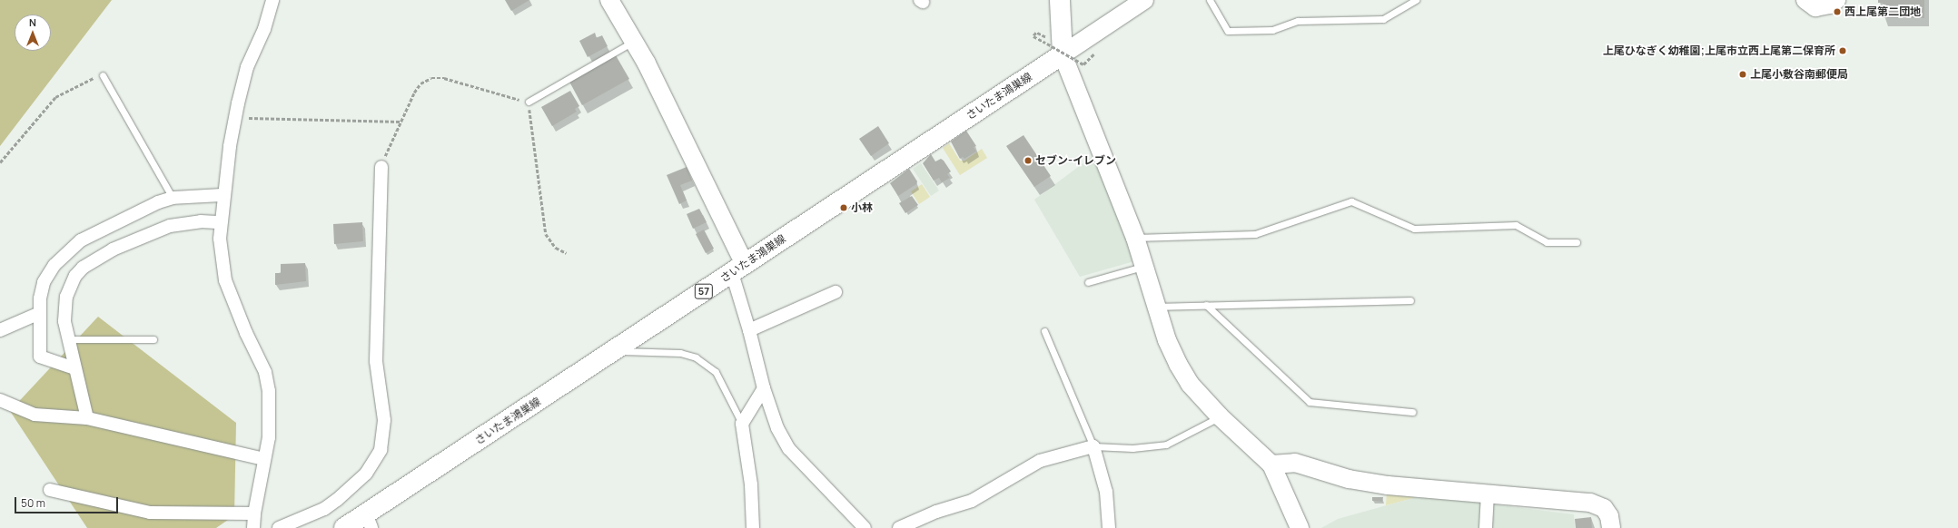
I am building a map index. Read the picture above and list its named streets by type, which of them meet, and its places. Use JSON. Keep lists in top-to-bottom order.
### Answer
{
  "streets": {
    "main road": ["さいたま鴻巣線", "57"]
  },
  "places": [
    "西上尾第二団地",
    "上尾ひなぎく幼稚園;上尾市立西上尾第二保育所",
    "上尾小敷谷南郵便局",
    "セブン-イレブン",
    "小林"
  ],
  "scale_bar": "50 m",
  "north": "top"
}
